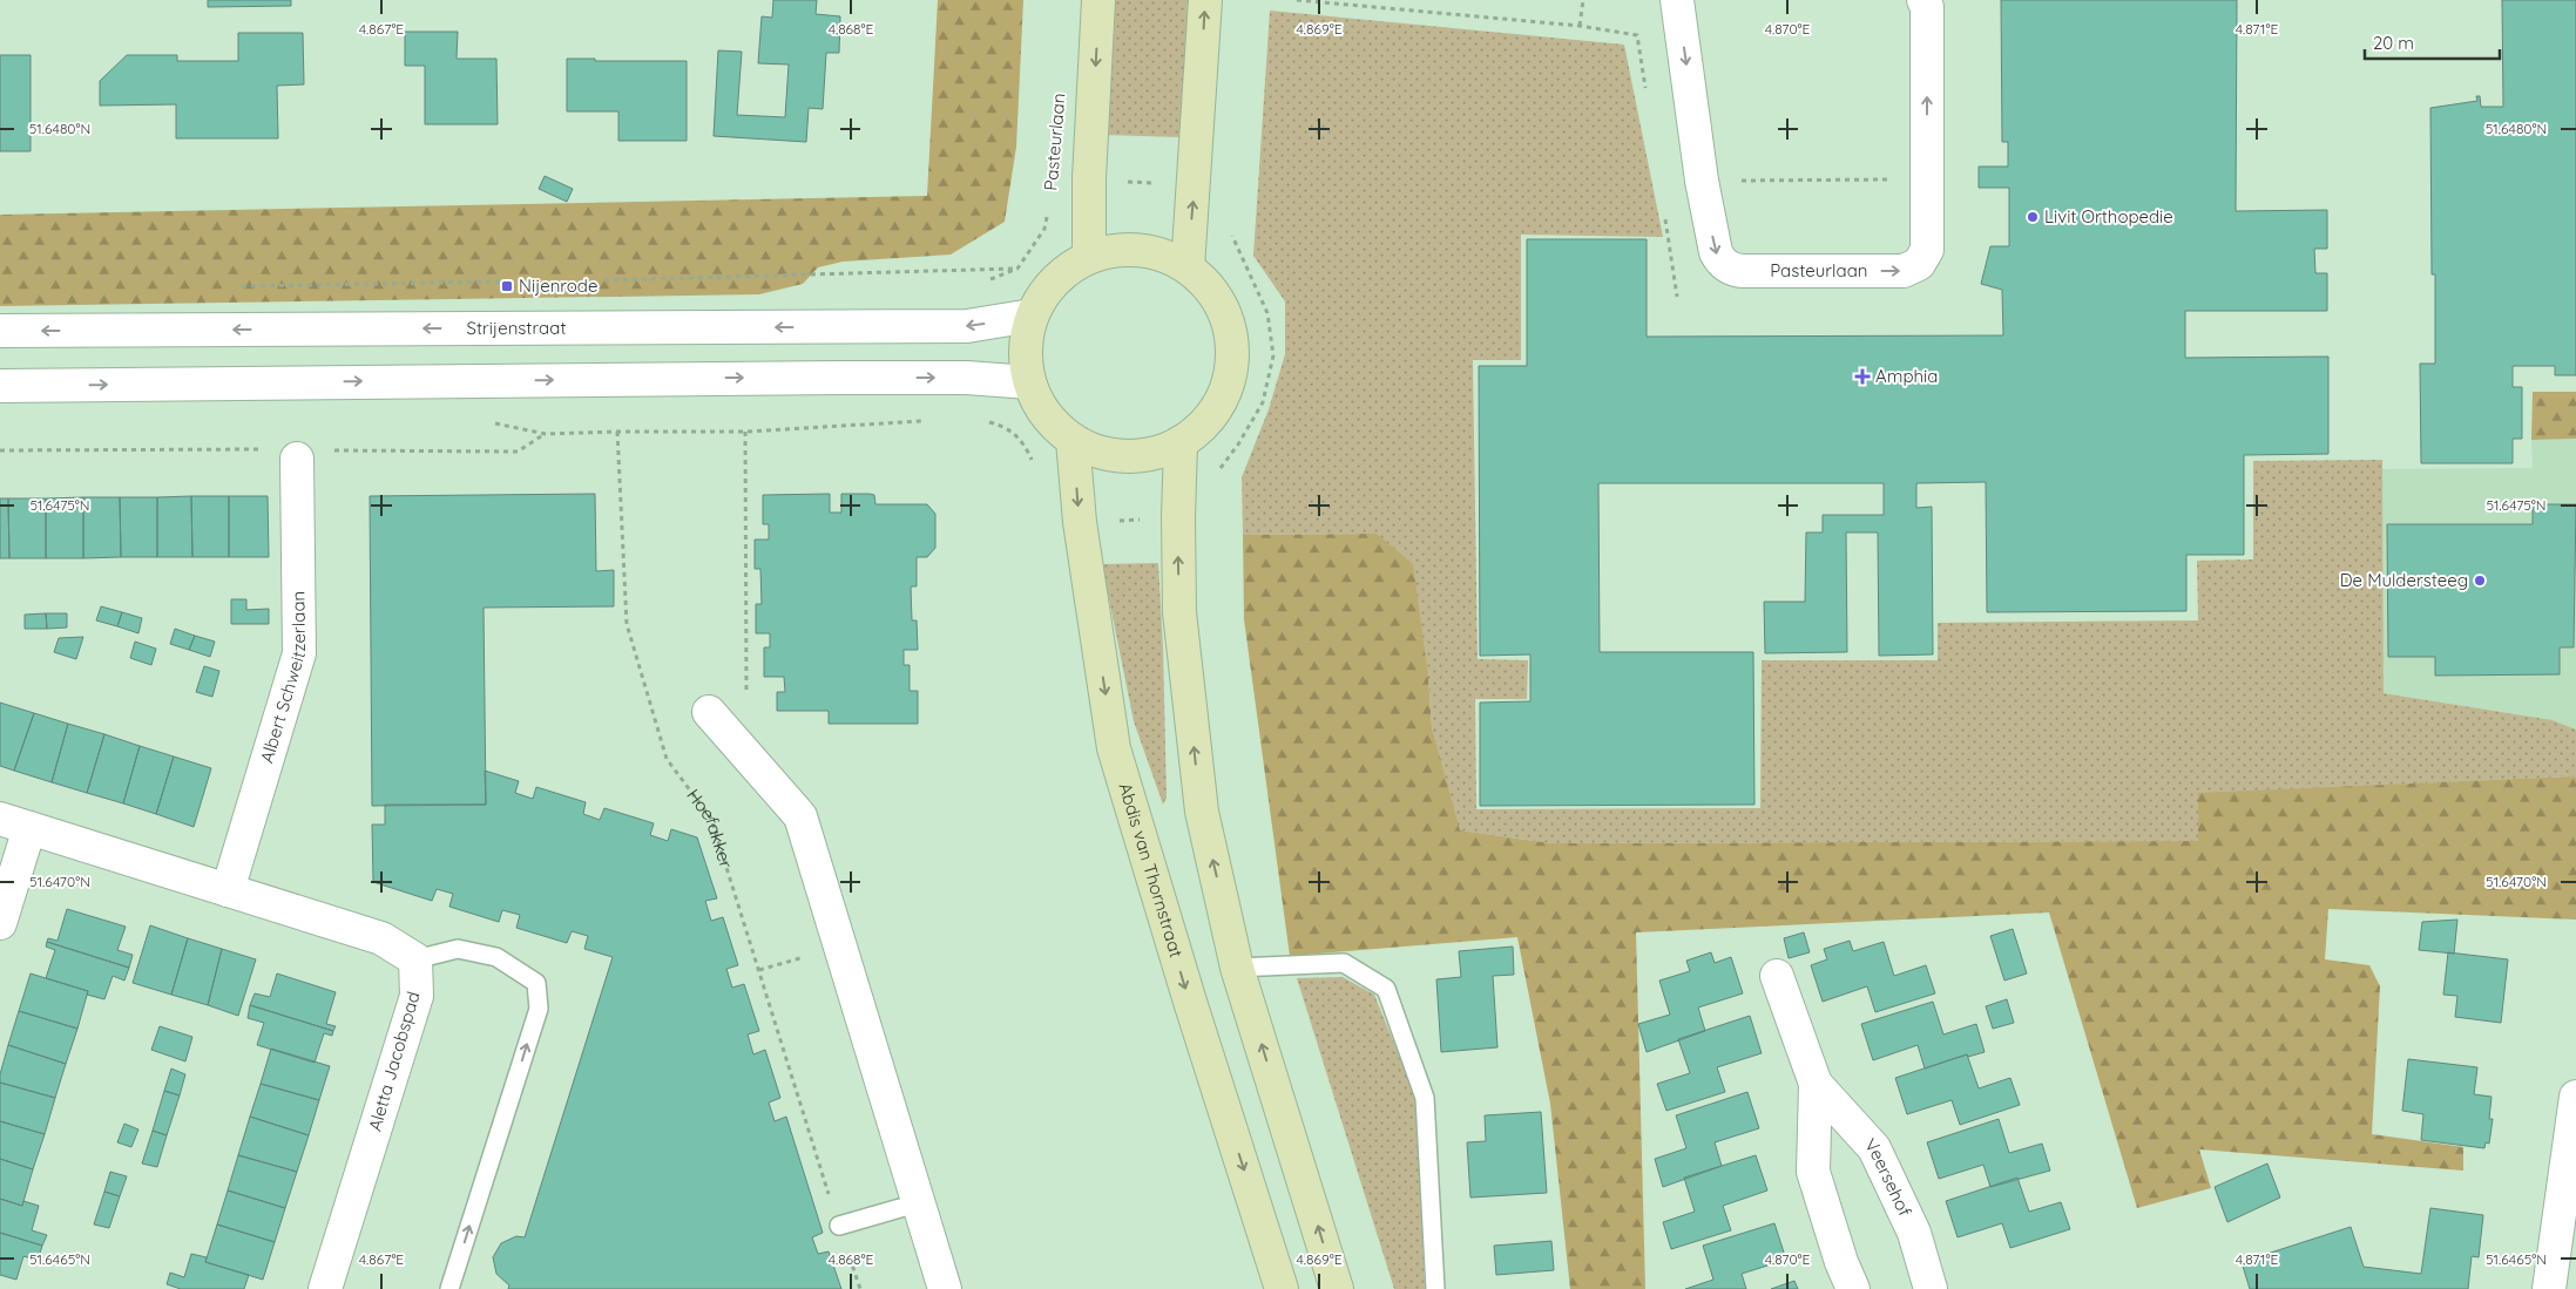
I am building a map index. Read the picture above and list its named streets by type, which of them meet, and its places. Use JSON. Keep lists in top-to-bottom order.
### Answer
{
  "streets": {
    "main road": ["Pasteurlaan", "Abdis van Thornstraat"],
    "street": [
      "Strijenstraat",
      "Albert Schweitzerlaan",
      "Aletta Jacobspad",
      "Veersehof"
    ],
    "path": ["Hoefakker"]
  },
  "crossings": [
    ["Pasteurlaan", "Strijenstraat"],
    ["Pasteurlaan", "Abdis van Thornstraat"],
    ["Strijenstraat", "Abdis van Thornstraat"]
  ],
  "places": {
    "other": ["Livit Orthopedie", "De Muldersteeg"],
    "transit": ["Nijenrode"],
    "health": ["Amphia"]
  },
  "scale_bar": "20 m",
  "coordinates": [
    "4.867°E",
    "4.868°E",
    "4.869°E",
    "4.870°E",
    "4.871°E",
    "51.6480°N",
    "51.6475°N",
    "51.6470°N",
    "51.6465°N"
  ]
}
